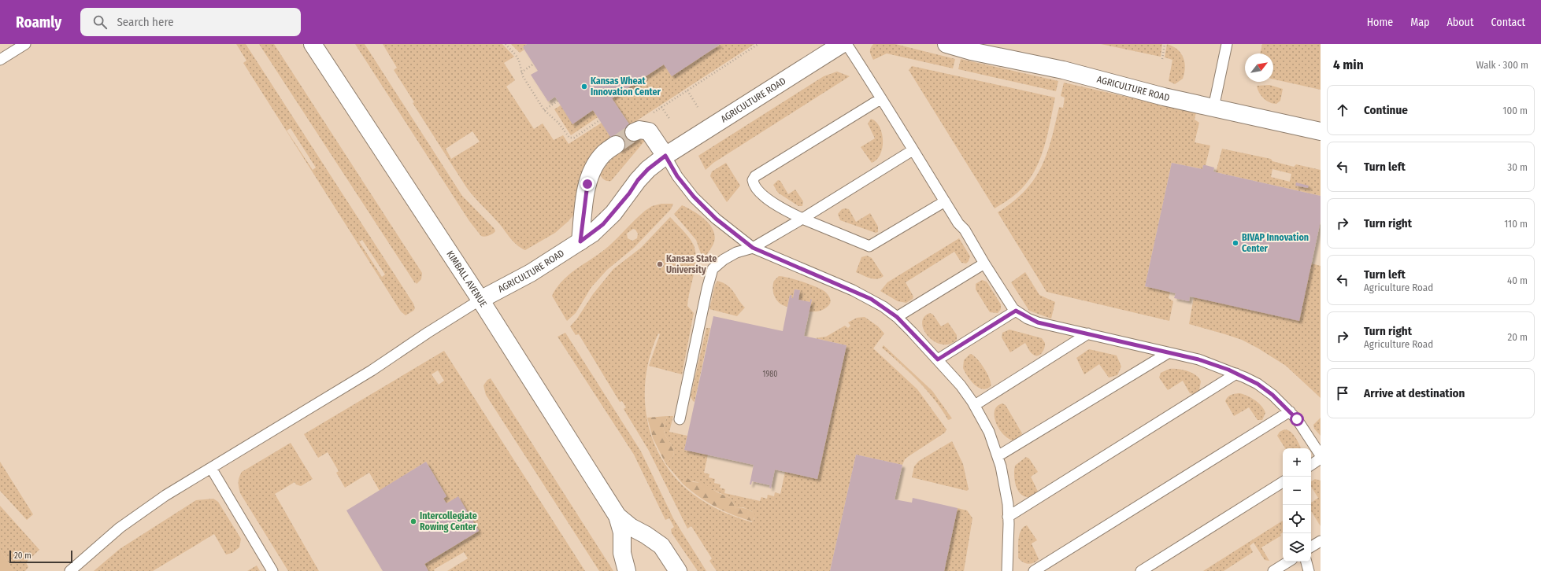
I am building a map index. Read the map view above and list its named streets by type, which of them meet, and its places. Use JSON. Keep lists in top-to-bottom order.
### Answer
{
  "streets": {
    "street": ["AGRICULTURE ROAD", "KIMBALL AVENUE"]
  },
  "crossings": [
    ["AGRICULTURE ROAD", "KIMBALL AVENUE"]
  ],
  "places": [
    "Kansas Wheat Innovation Center",
    "BIVAP Innovation Center",
    "Kansas State University",
    "Intercollegiate Rowing Center"
  ],
  "house_numbers": ["1980"],
  "scale_bar": "20 m",
  "north": "top right",
  "page": {
    "header": "Roamly",
    "search": "Search here",
    "nav": [
      "Home",
      "Map",
      "About",
      "Contact"
    ],
    "heading": ["4 min", "Walk · 300 m"],
    "list": [
      ["Continue", "100 m"],
      ["Turn left", "30 m"],
      ["Turn right", "110 m"],
      ["Turn left", "Agriculture Road", "40 m"],
      ["Turn right", "Agriculture Road", "20 m"],
      "Arrive at destination"
    ],
    "map_buttons": ["+", "−"],
    "scale": "20 m"
  }
}
